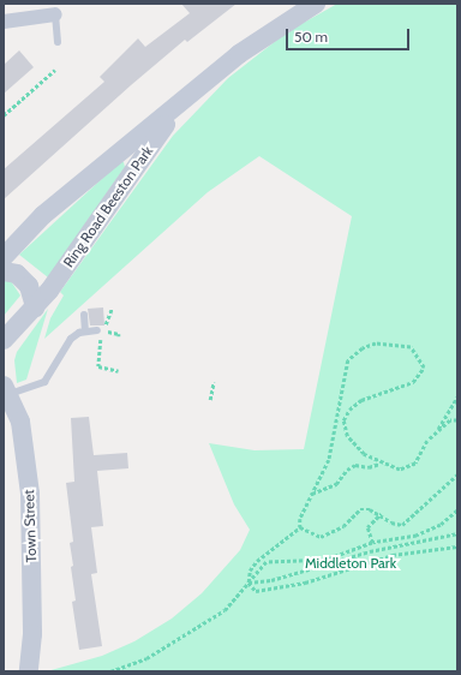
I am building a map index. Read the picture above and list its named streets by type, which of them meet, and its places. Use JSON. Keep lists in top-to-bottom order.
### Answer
{
  "streets": {
    "street": ["Ring Road Beeston Park", "Town Street"]
  },
  "parks": ["Middleton Park"],
  "scale_bar": "50 m"
}
